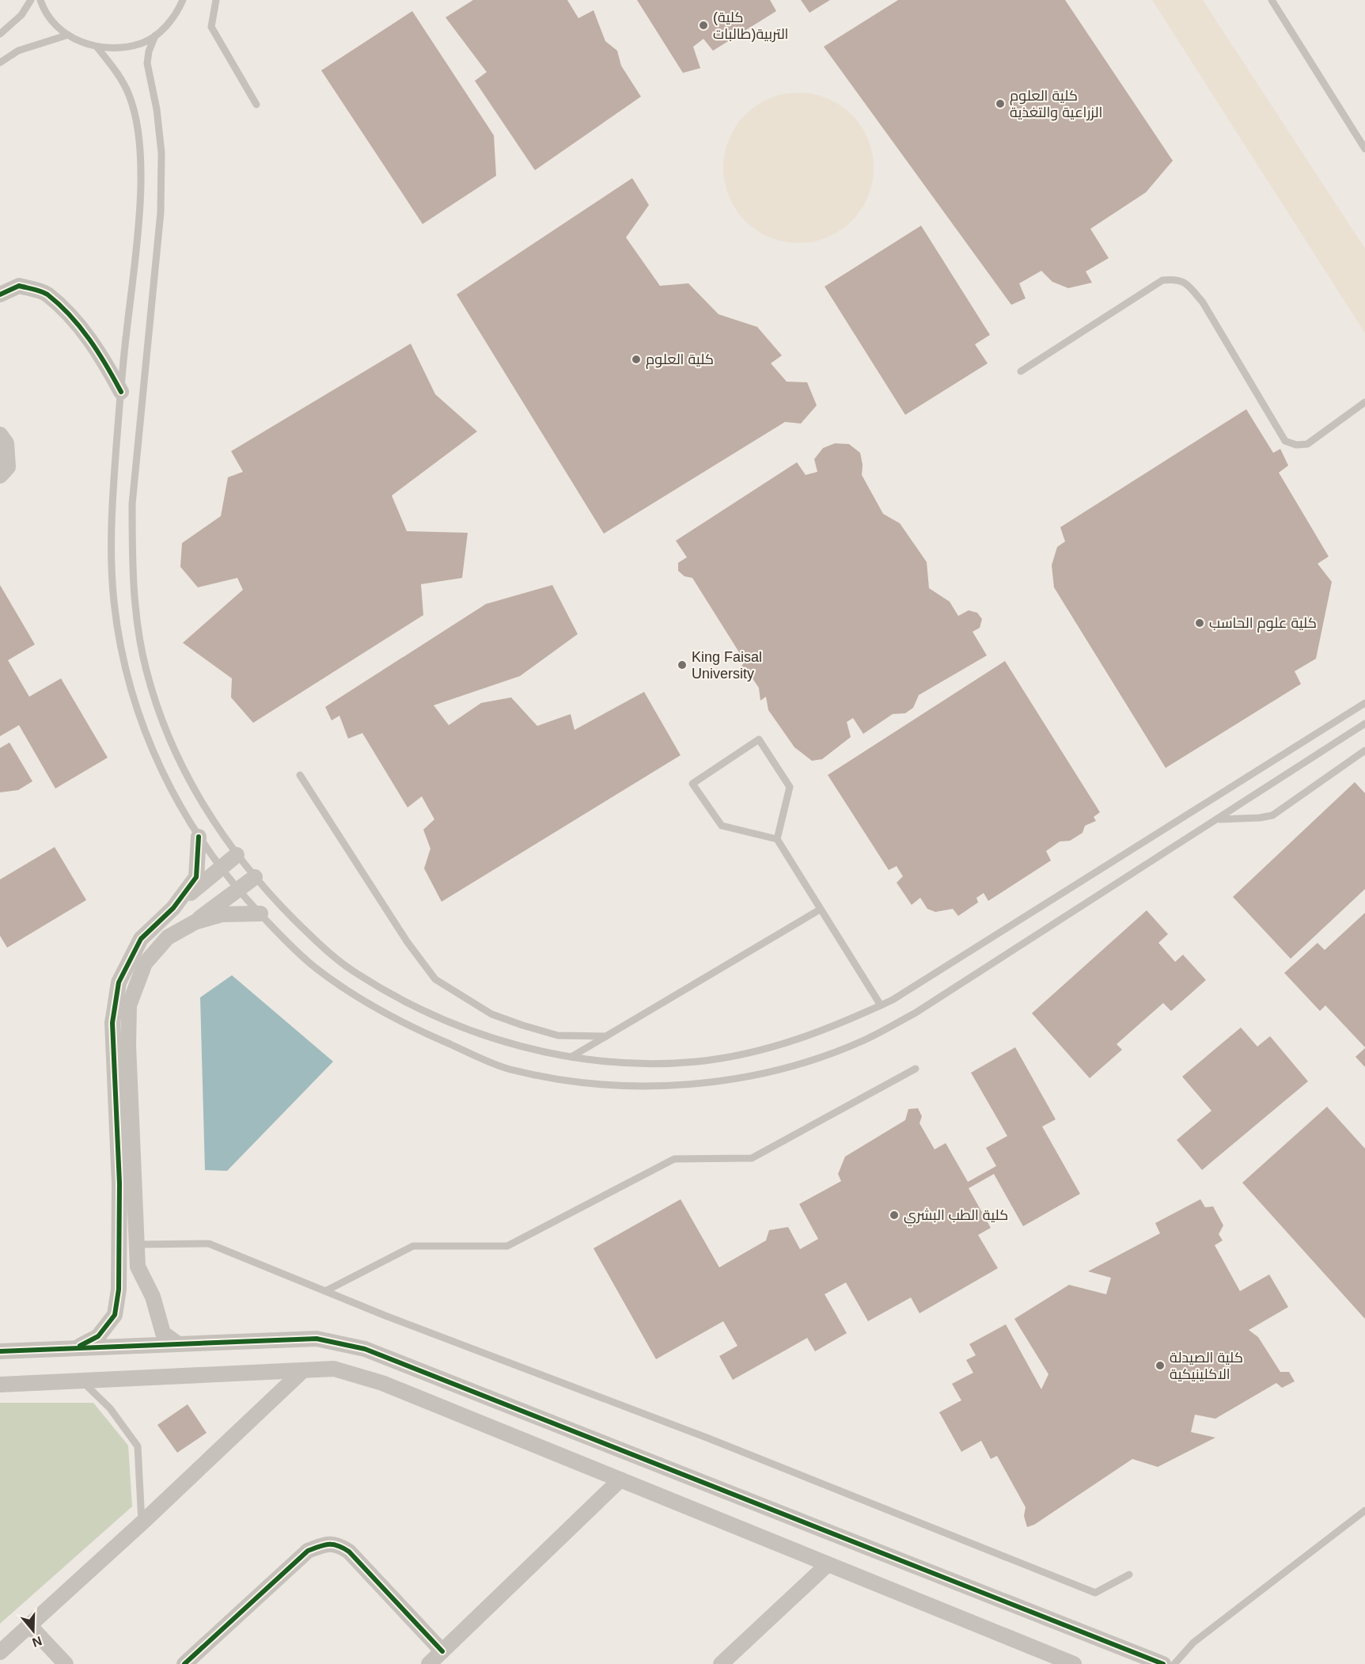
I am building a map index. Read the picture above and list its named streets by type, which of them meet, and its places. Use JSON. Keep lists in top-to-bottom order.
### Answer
{
  "places": [
    "(كلية التربية(طالبات",
    "كلية العلوم الزراعية والتغذية",
    "كلية العلوم",
    "كلية علوم الحاسب",
    "King Faisal University",
    "كلية الطب البشري",
    "كلية الصيدلة الاكلينيكية"
  ],
  "north": "bottom"
}
